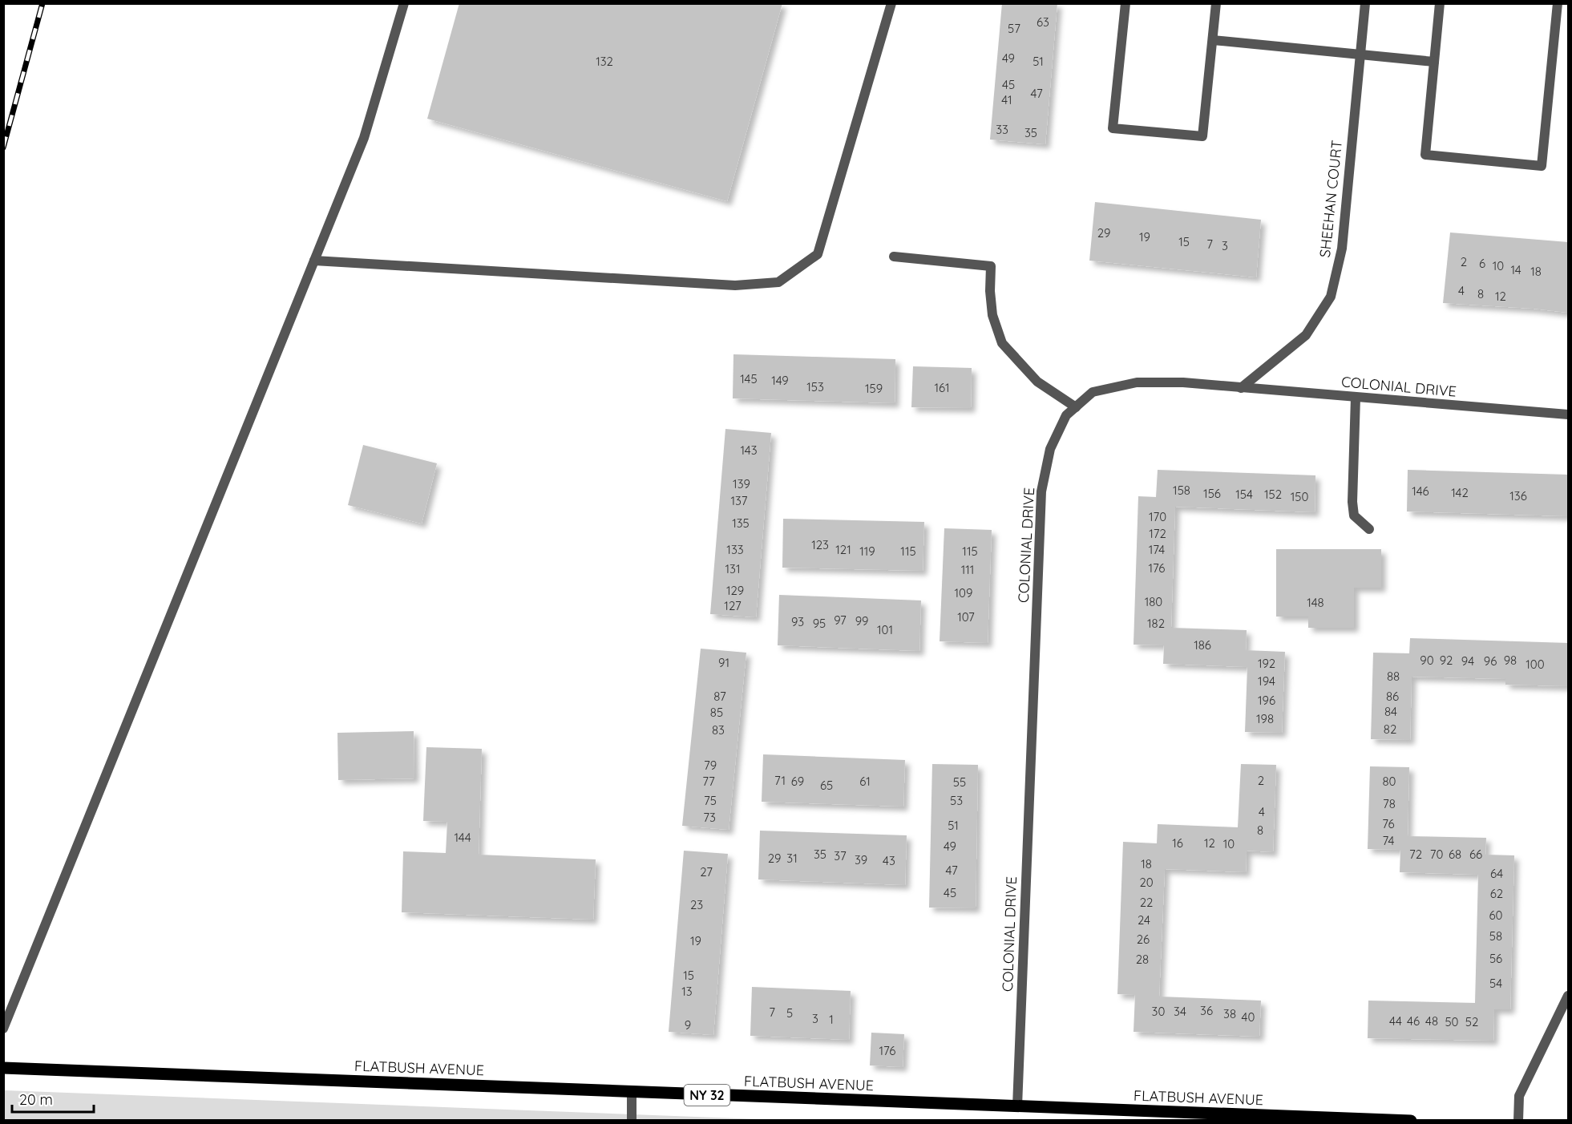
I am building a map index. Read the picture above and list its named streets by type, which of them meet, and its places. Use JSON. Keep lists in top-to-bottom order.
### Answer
{
  "streets": {
    "main road": ["FLATBUSH AVENUE", "NY 32"],
    "street": ["SHEEHAN COURT", "COLONIAL DRIVE"]
  },
  "crossings": [
    ["SHEEHAN COURT", "COLONIAL DRIVE"],
    ["COLONIAL DRIVE", "FLATBUSH AVENUE"]
  ],
  "house_numbers": [
    "63",
    "57",
    "49",
    "132",
    "51",
    "45",
    "47",
    "41",
    "33",
    "35",
    "29",
    "19",
    "15",
    "7",
    "3",
    "2",
    "6",
    "10",
    "14",
    "18",
    "4",
    "8",
    "12",
    "145",
    "149",
    "153",
    "161",
    "159",
    "143",
    "139",
    "158",
    "146",
    "142",
    "156",
    "154",
    "152",
    "136",
    "150",
    "137",
    "170",
    "135",
    "172",
    "123",
    "133",
    "121",
    "174",
    "119",
    "115",
    "115",
    "176",
    "131",
    "111",
    "129",
    "109",
    "180",
    "148",
    "127",
    "107",
    "97",
    "99",
    "93",
    "95",
    "182",
    "101",
    "186",
    "90",
    "92",
    "98",
    "94",
    "96",
    "91",
    "192",
    "100",
    "88",
    "194",
    "87",
    "86",
    "196",
    "84",
    "85",
    "198",
    "82",
    "83",
    "79",
    "71",
    "2",
    "77",
    "69",
    "61",
    "80",
    "55",
    "65",
    "75",
    "53",
    "78",
    "4",
    "73",
    "76",
    "51",
    "8",
    "144",
    "74",
    "16",
    "12",
    "10",
    "49",
    "35",
    "72",
    "70",
    "68",
    "66",
    "37",
    "29",
    "31",
    "39",
    "43",
    "18",
    "47",
    "27",
    "64",
    "20",
    "45",
    "62",
    "22",
    "23",
    "60",
    "24",
    "58",
    "26",
    "19",
    "56",
    "28",
    "15",
    "54",
    "13",
    "36",
    "30",
    "34",
    "7",
    "5",
    "38",
    "40",
    "3",
    "1",
    "44",
    "46",
    "48",
    "50",
    "52",
    "9",
    "176"
  ],
  "scale_bar": "20 m"
}
